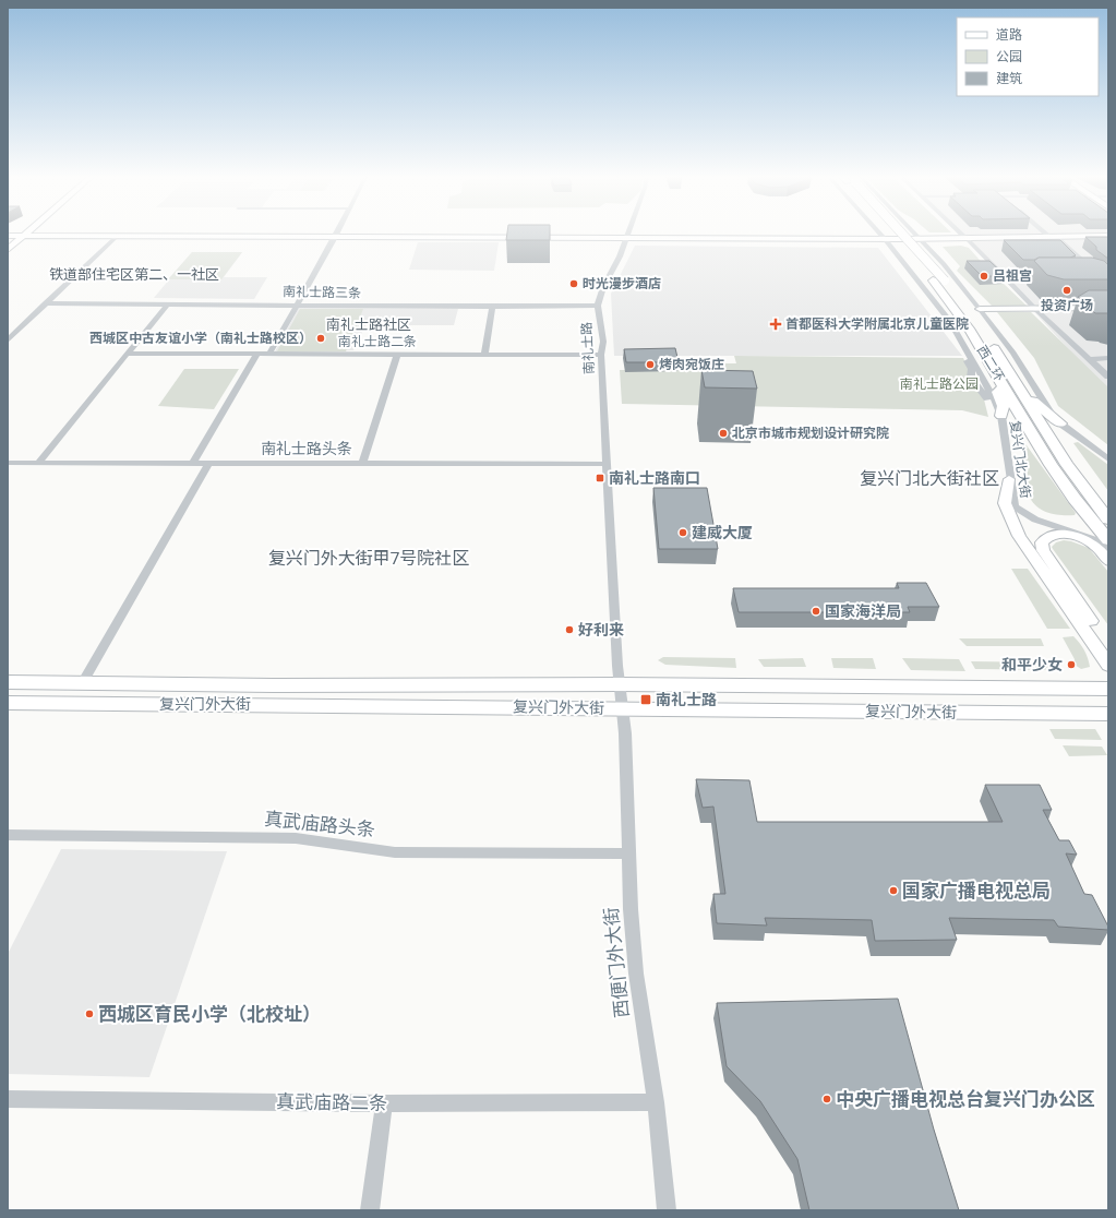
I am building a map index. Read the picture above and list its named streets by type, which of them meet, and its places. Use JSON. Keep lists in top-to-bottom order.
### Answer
{
  "streets": {
    "highway": ["西二环", "复兴门外大街"],
    "street": [
      "南礼士路三条",
      "南礼士路二条",
      "南礼士路",
      "南礼士路头条",
      "复兴门北大街",
      "真武庙路头条",
      "西便门外大街",
      "真武庙路二条"
    ]
  },
  "crossings": [
    ["南礼士路三条", "南礼士路"],
    ["南礼士路二条", "南礼士路"],
    ["南礼士路", "南礼士路头条"],
    ["南礼士路", "复兴门外大街"],
    ["南礼士路", "西便门外大街"],
    ["复兴门外大街", "西便门外大街"],
    ["真武庙路头条", "西便门外大街"],
    ["西便门外大街", "真武庙路二条"]
  ],
  "districts": [
    "铁道部住宅区第二、一社区",
    "南礼士路社区",
    "复兴门北大街社区",
    "复兴门外大街甲7号院社区"
  ],
  "parks": ["南礼士路公园"],
  "places": {
    "other": [
      "吕祖宫",
      "时光漫步酒店",
      "投资广场",
      "西城区中古友谊小学（南礼士路校区）",
      "烤肉宛饭庄",
      "北京市城市规划设计研究院",
      "建威大厦",
      "国家海洋局",
      "好利来",
      "和平少女",
      "国家广播电视总局",
      "西城区育民小学（北校址）",
      "中央广播电视总台复兴门办公区"
    ],
    "health": ["首都医科大学附属北京儿童医院"],
    "transit": ["南礼士路南口", "南礼士路"]
  },
  "legend": ["道路", "公园", "建筑"]
}
